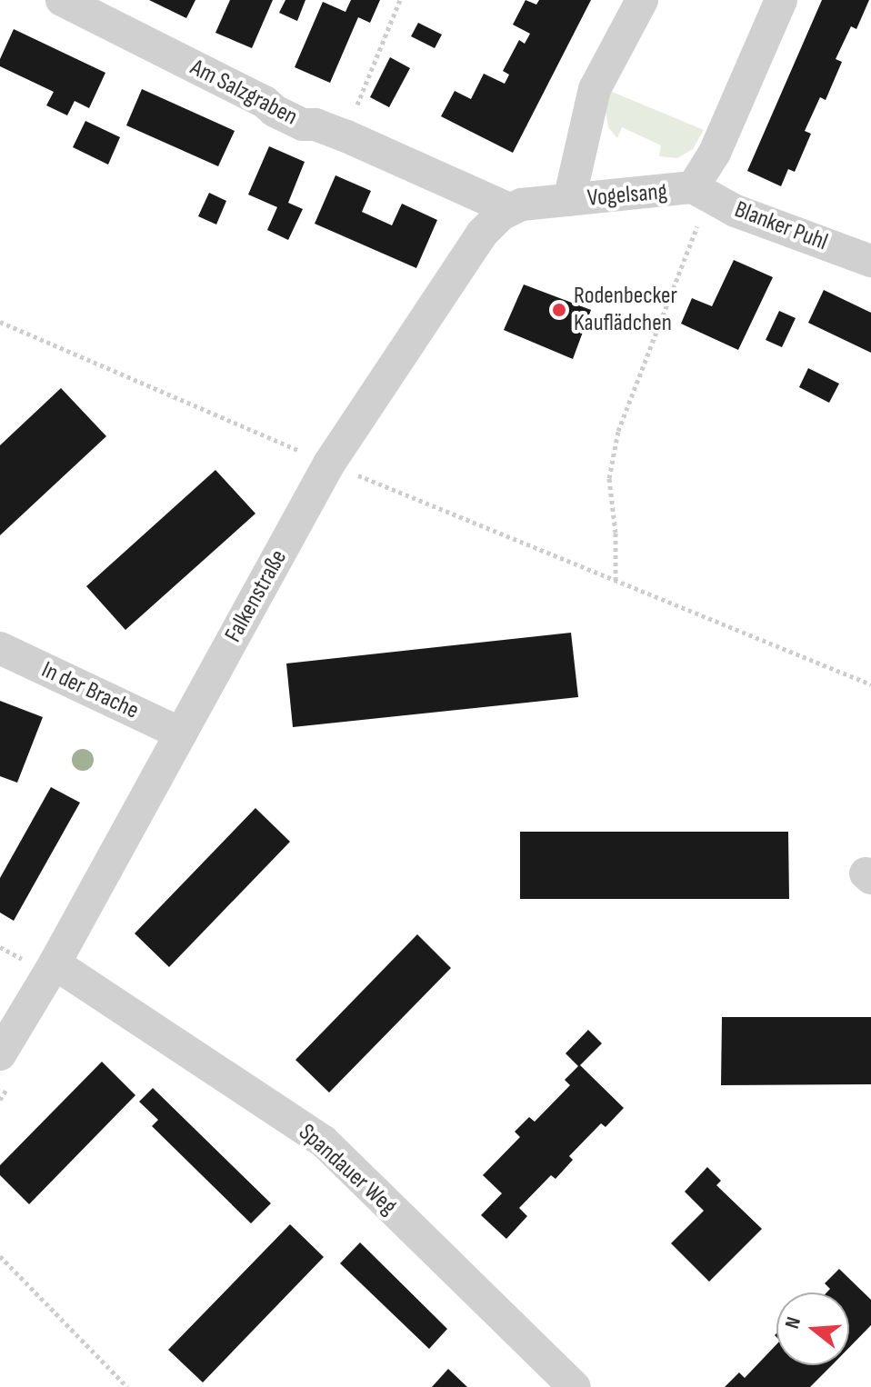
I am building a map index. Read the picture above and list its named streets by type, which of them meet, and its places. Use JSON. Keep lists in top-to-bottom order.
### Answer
{
  "streets": {
    "street": [
      "Am Salzgraben",
      "Vogelsang",
      "Blanker Puhl",
      "Falkenstraße",
      "In der Brache",
      "Spandauer Weg"
    ]
  },
  "crossings": [
    ["Am Salzgraben", "Falkenstraße"],
    ["Vogelsang", "Blanker Puhl"],
    ["Falkenstraße", "In der Brache"],
    ["Falkenstraße", "Spandauer Weg"]
  ],
  "places": ["Rodenbecker Kauflädchen"],
  "north": "left"
}
